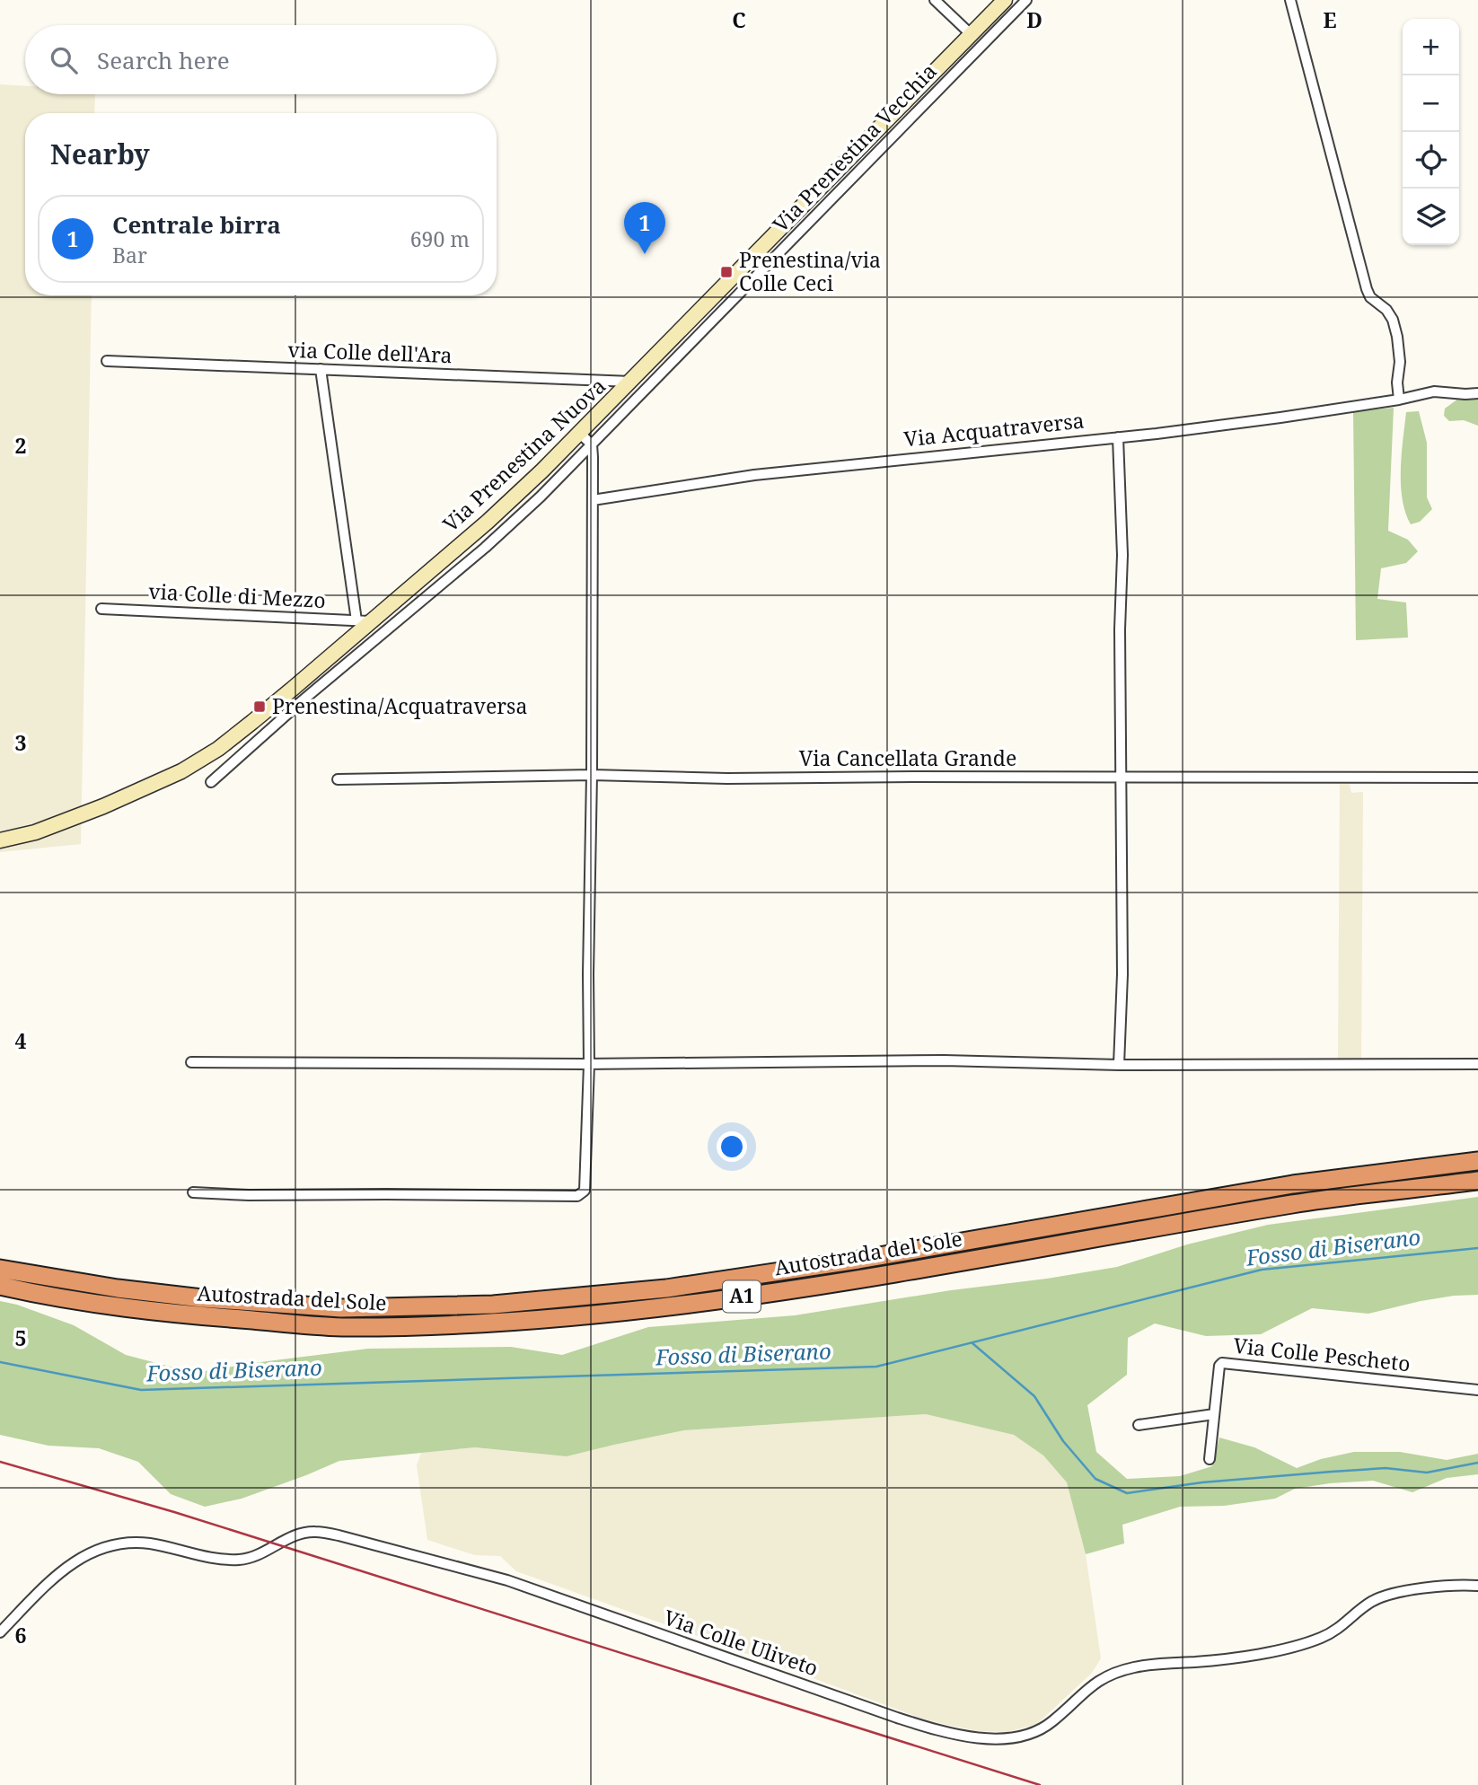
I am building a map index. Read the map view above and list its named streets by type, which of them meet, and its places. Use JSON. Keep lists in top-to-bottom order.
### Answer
{
  "streets": {
    "highway": ["Autostrada del Sole", "A1"],
    "main road": ["Via Prenestina Nuova"],
    "street": [
      "Via Prenestina Vecchia",
      "via Colle dell'Ara",
      "Via Acquatraversa",
      "via Colle di Mezzo",
      "Via Cancellata Grande",
      "Via Colle Pescheto",
      "Via Colle Uliveto"
    ]
  },
  "crossings": [
    ["via Colle dell'Ara", "Via Prenestina Nuova"],
    ["Via Prenestina Nuova", "via Colle di Mezzo"]
  ],
  "water": ["Fosso di Biserano"],
  "places": {
    "transit": ["Prenestina/via Colle Ceci", "Prenestina/Acquatraversa"]
  },
  "page": {
    "map_buttons": ["+", "−"],
    "search": "Search here",
    "heading": "Nearby",
    "list": [
      {
        "mark": "1",
        "name": "Centrale birra",
        "note": "Bar",
        "value": "690 m"
      }
    ],
    "pins": "1"
  },
  "grid": {
    "columns": ["C", "D", "E"],
    "rows": [
      "2",
      "3",
      "4",
      "5",
      "6"
    ]
  }
}
